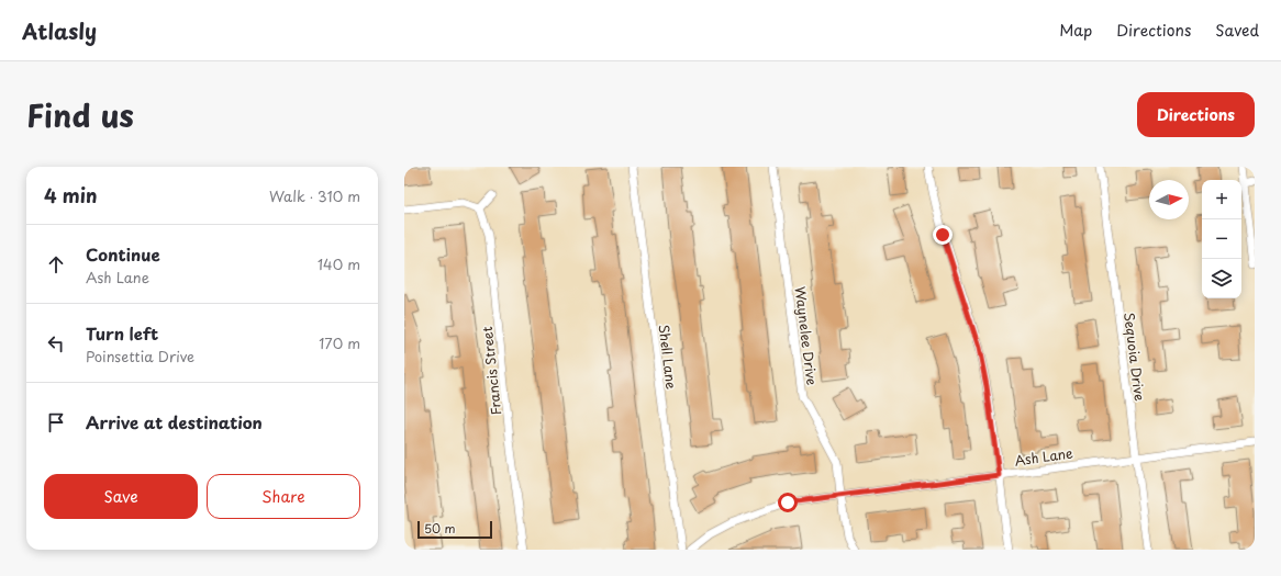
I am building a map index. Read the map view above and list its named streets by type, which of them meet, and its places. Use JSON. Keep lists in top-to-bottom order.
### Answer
{
  "streets": {
    "street": [
      "Waynelee Drive",
      "Shell Lane",
      "Sequoia Drive",
      "Francis Street",
      "Ash Lane"
    ]
  },
  "crossings": [
    ["Waynelee Drive", "Ash Lane"],
    ["Sequoia Drive", "Ash Lane"]
  ],
  "scale_bar": "50 m",
  "north": "right",
  "page": {
    "header": "Atlasly",
    "nav": ["Map", "Directions", "Saved"],
    "title": "Find us",
    "buttons": [
      "Directions",
      ["Save", "Share"]
    ],
    "heading": ["4 min", "Walk · 310 m"],
    "map_buttons": ["+", "−"],
    "list": [
      ["Continue", "Ash Lane", "140 m"],
      ["Turn left", "Poinsettia Drive", "170 m"],
      "Arrive at destination"
    ],
    "scale": "50 m"
  }
}
